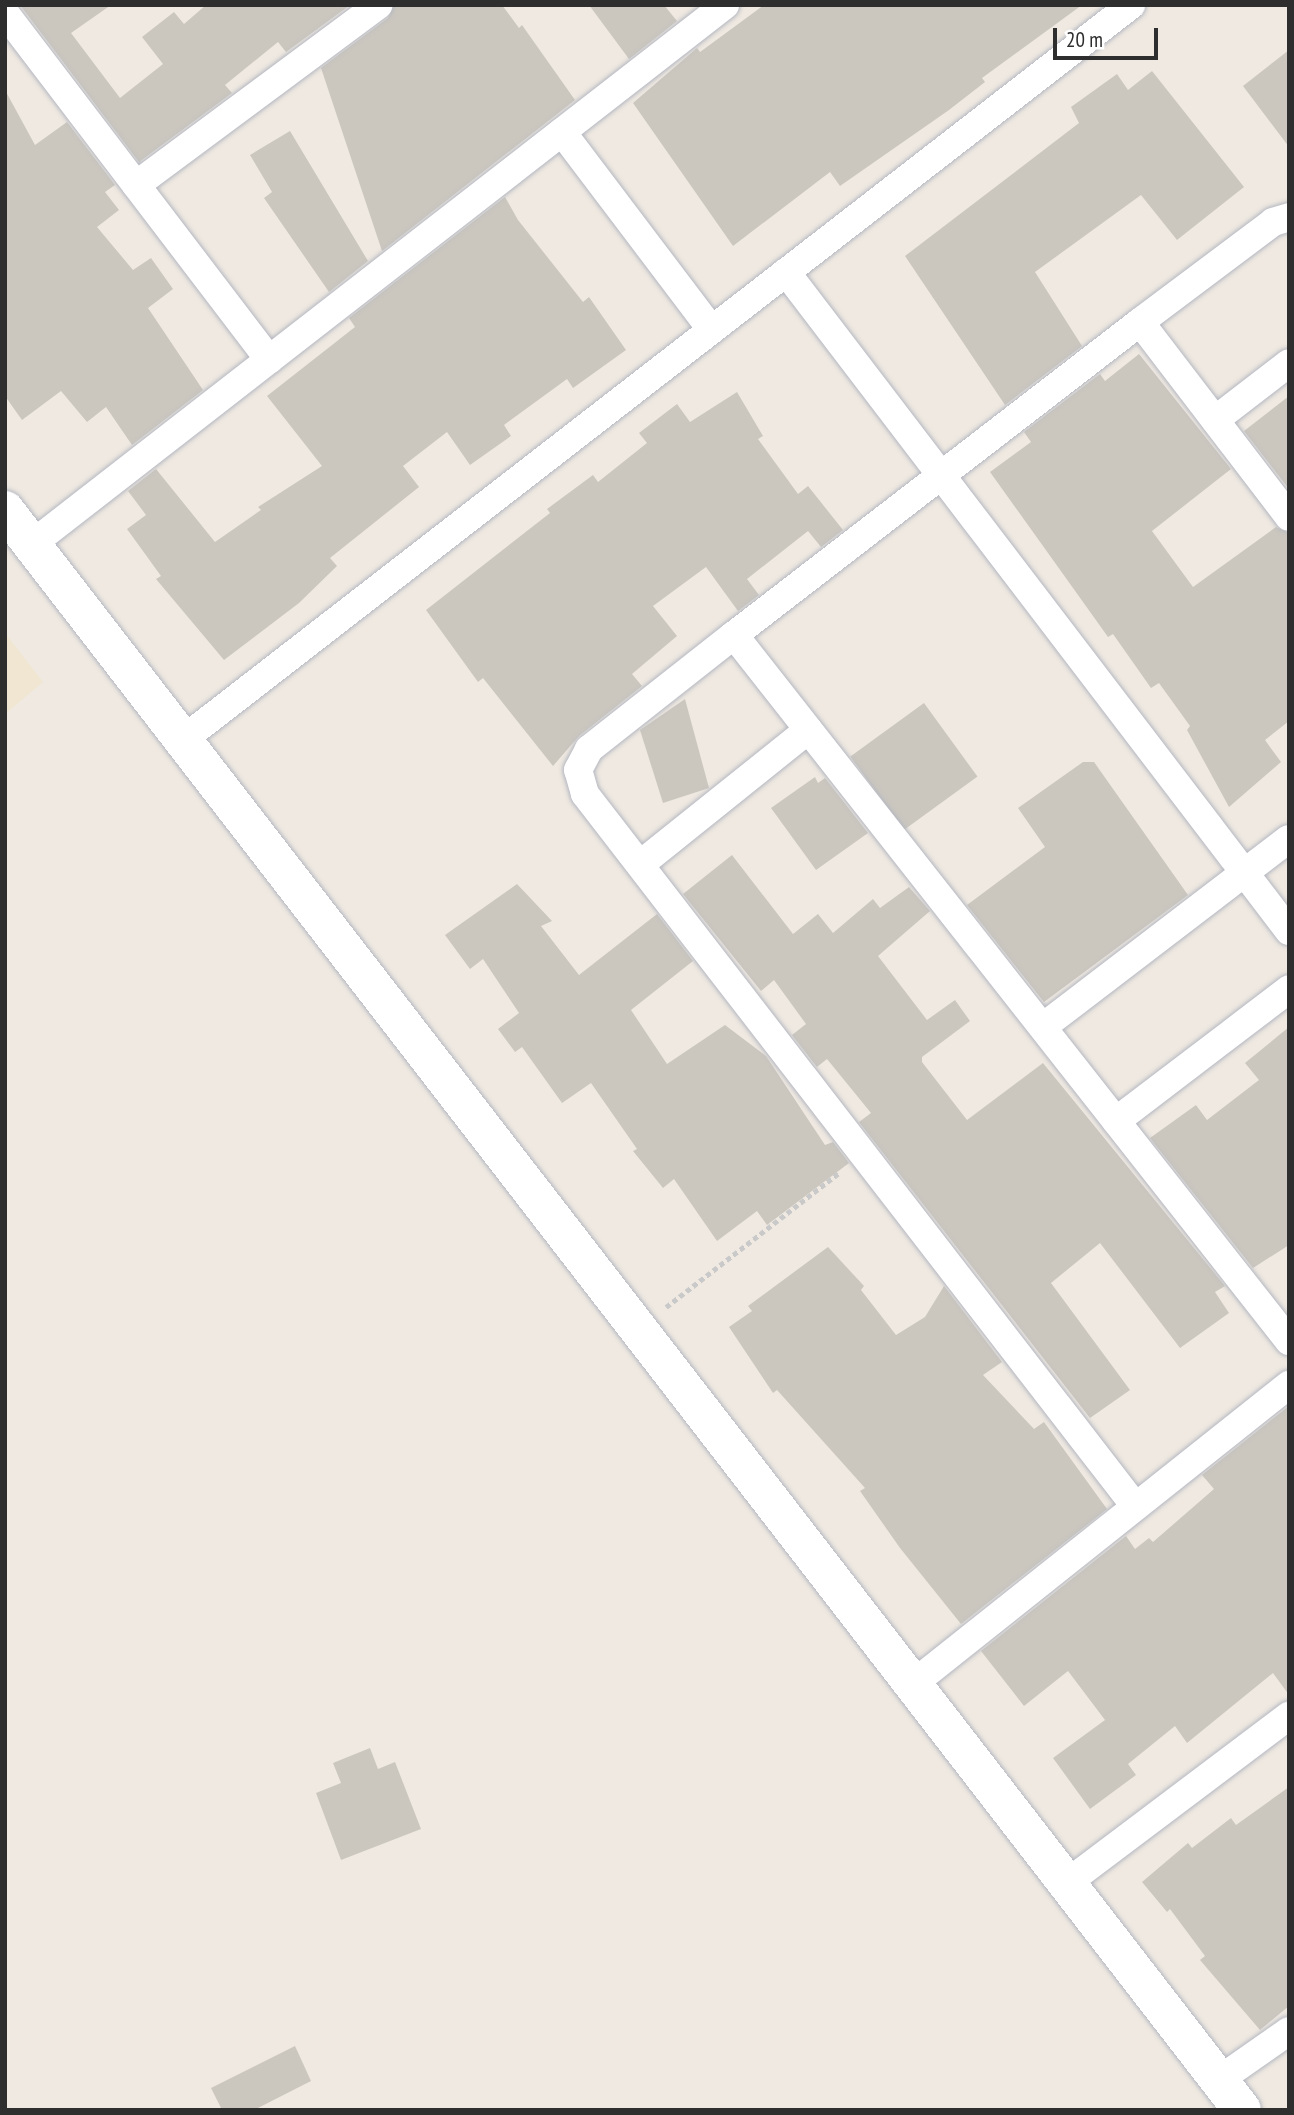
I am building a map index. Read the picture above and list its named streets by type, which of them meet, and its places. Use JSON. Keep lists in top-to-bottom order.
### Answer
{
  "scale_bar": "20 m"
}
